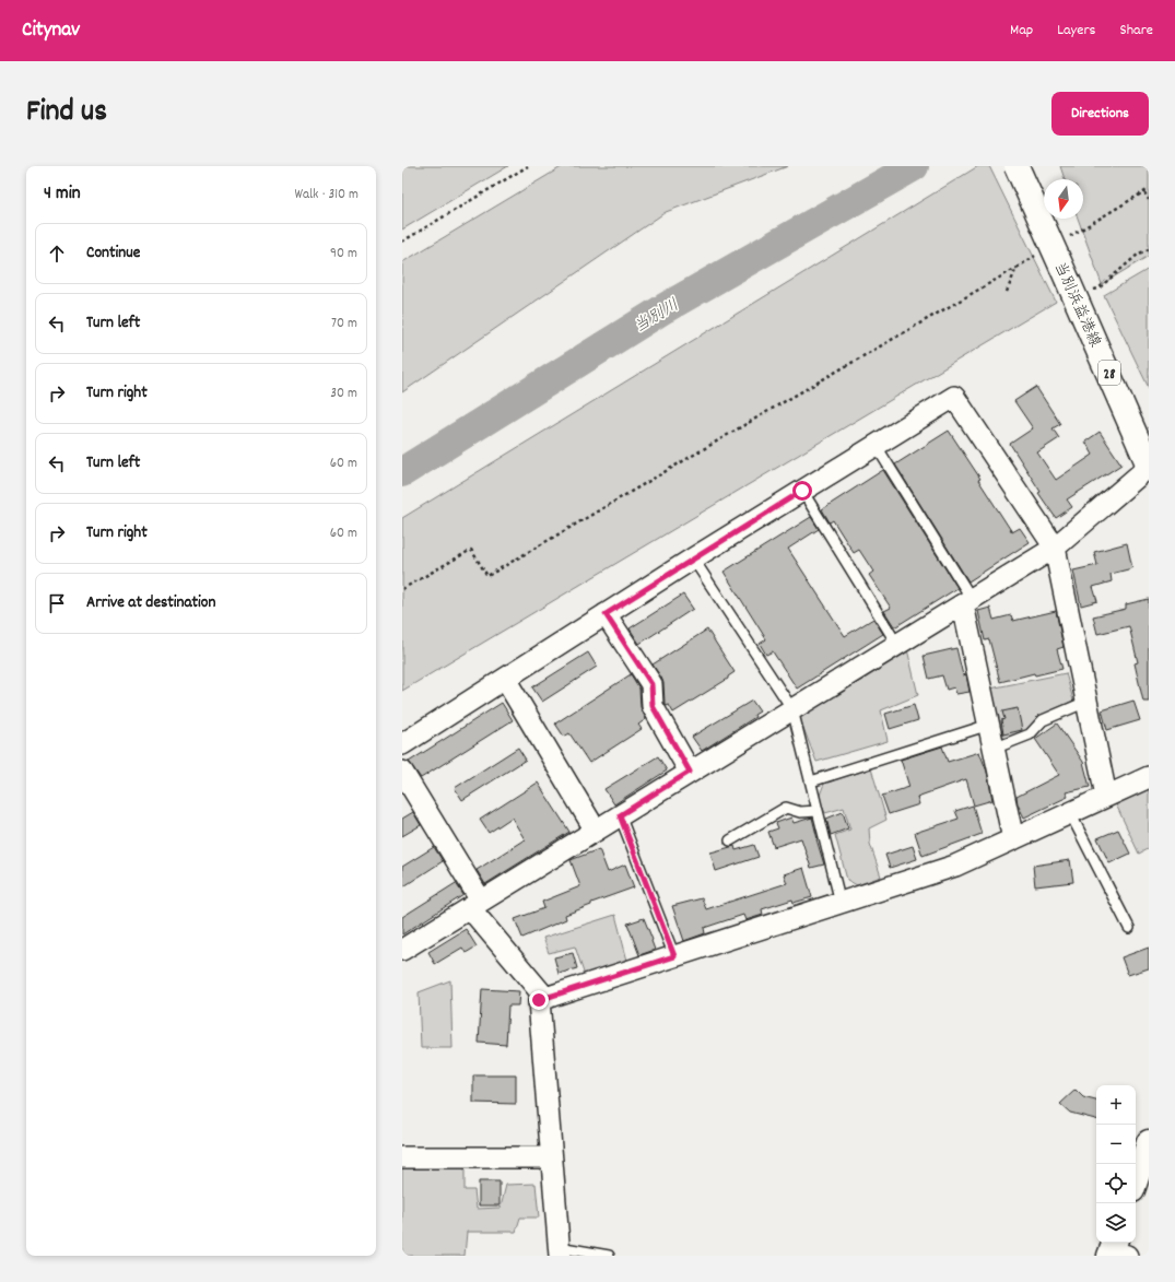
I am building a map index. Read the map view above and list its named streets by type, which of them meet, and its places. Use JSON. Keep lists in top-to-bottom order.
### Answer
{
  "streets": {
    "main road": ["当別浜益港線", "28"]
  },
  "water": ["当別川"],
  "north": "bottom",
  "page": {
    "header": "Citynav",
    "nav": ["Map", "Layers", "Share"],
    "title": "Find us",
    "buttons": "Directions",
    "heading": ["4 min", "Walk · 310 m"],
    "list": [
      ["Continue", "90 m"],
      ["Turn left", "70 m"],
      ["Turn right", "30 m"],
      ["Turn left", "60 m"],
      ["Turn right", "60 m"],
      "Arrive at destination"
    ],
    "map_buttons": ["+", "−"]
  }
}
